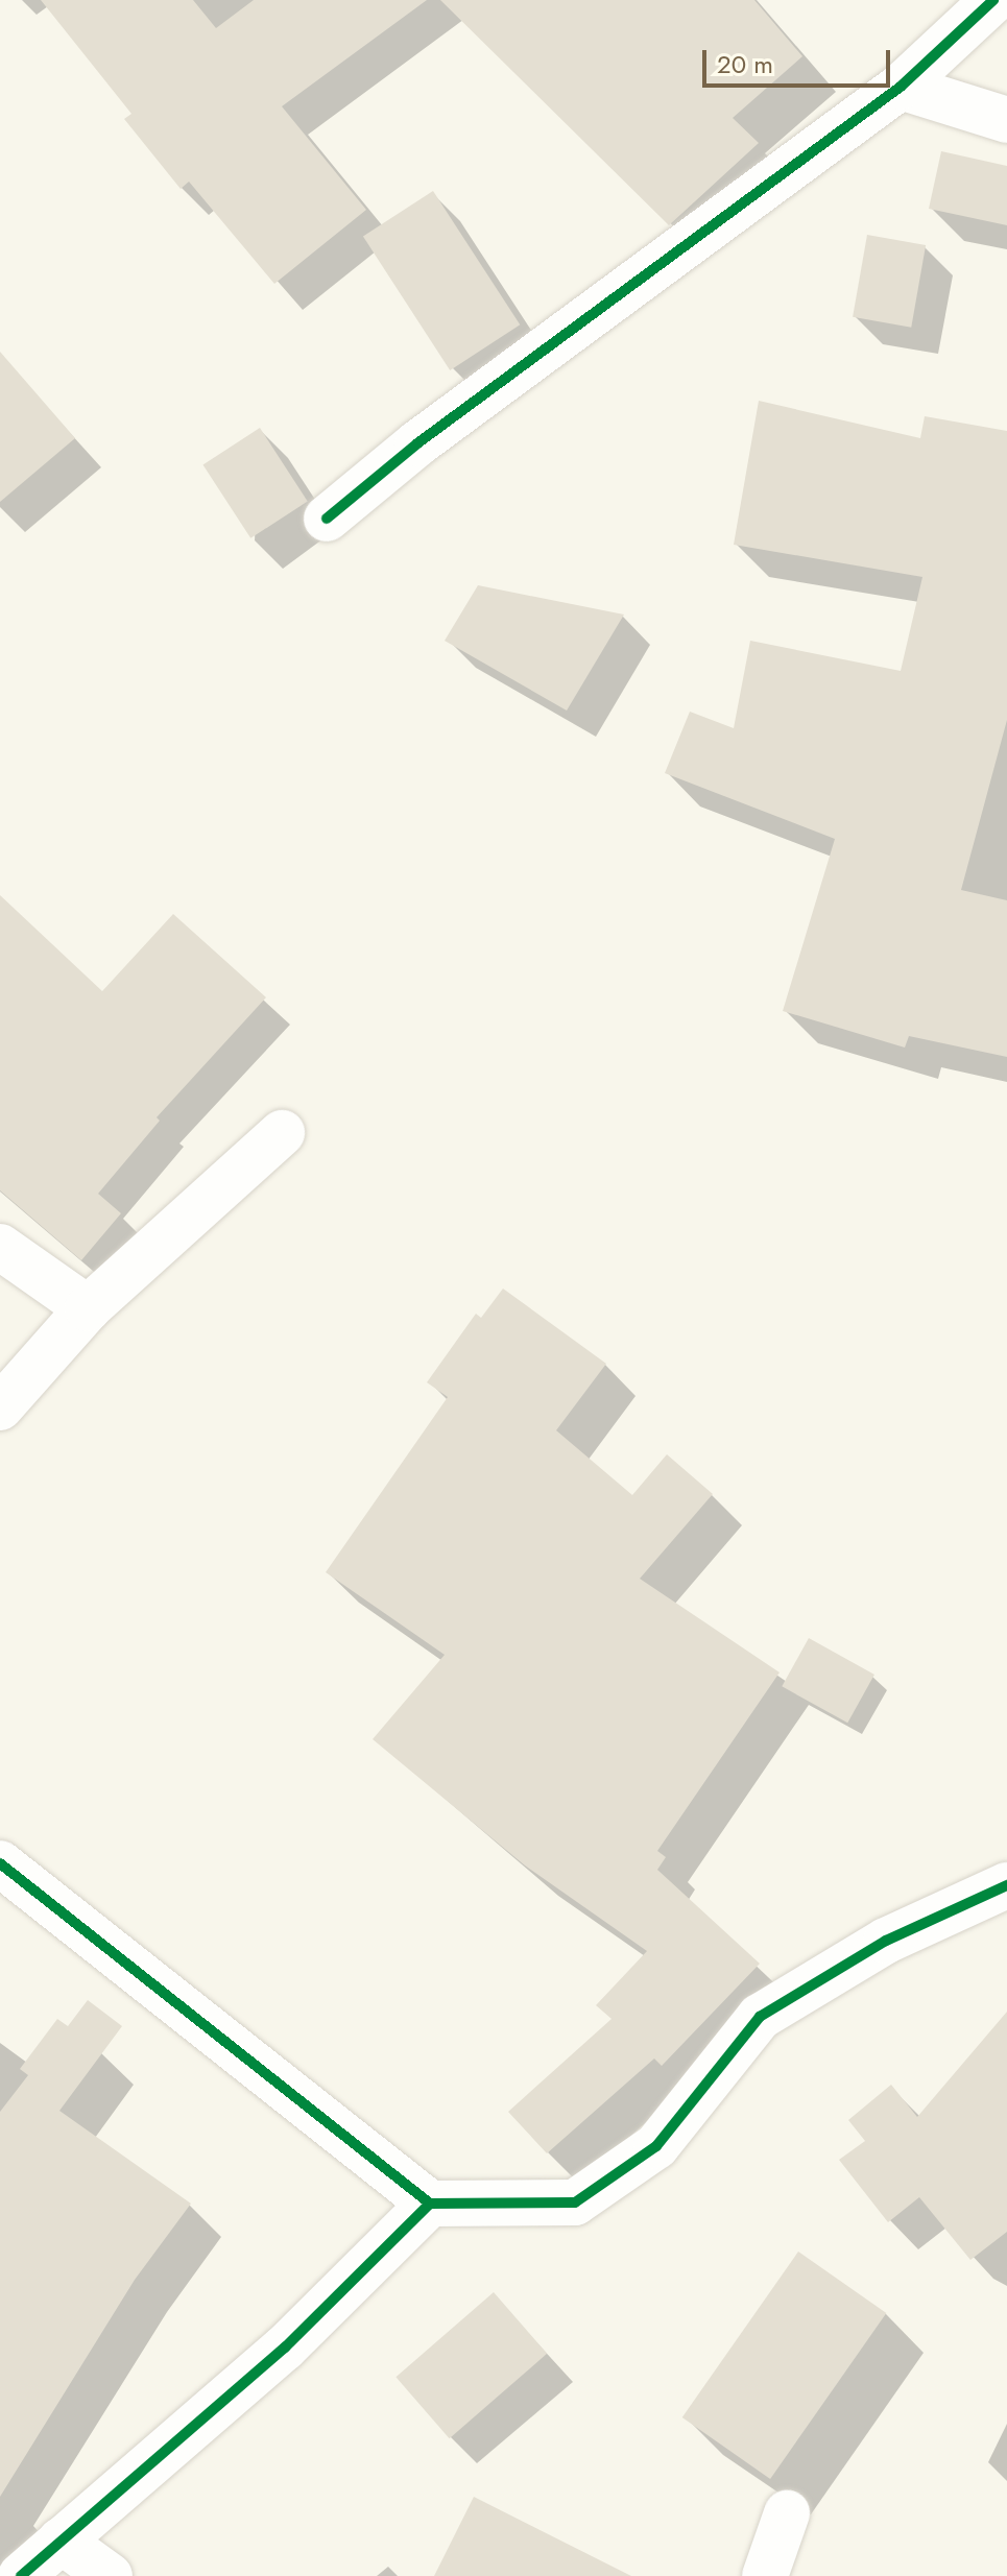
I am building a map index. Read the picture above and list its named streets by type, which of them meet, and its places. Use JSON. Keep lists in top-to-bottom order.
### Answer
{
  "scale_bar": "20 m"
}
